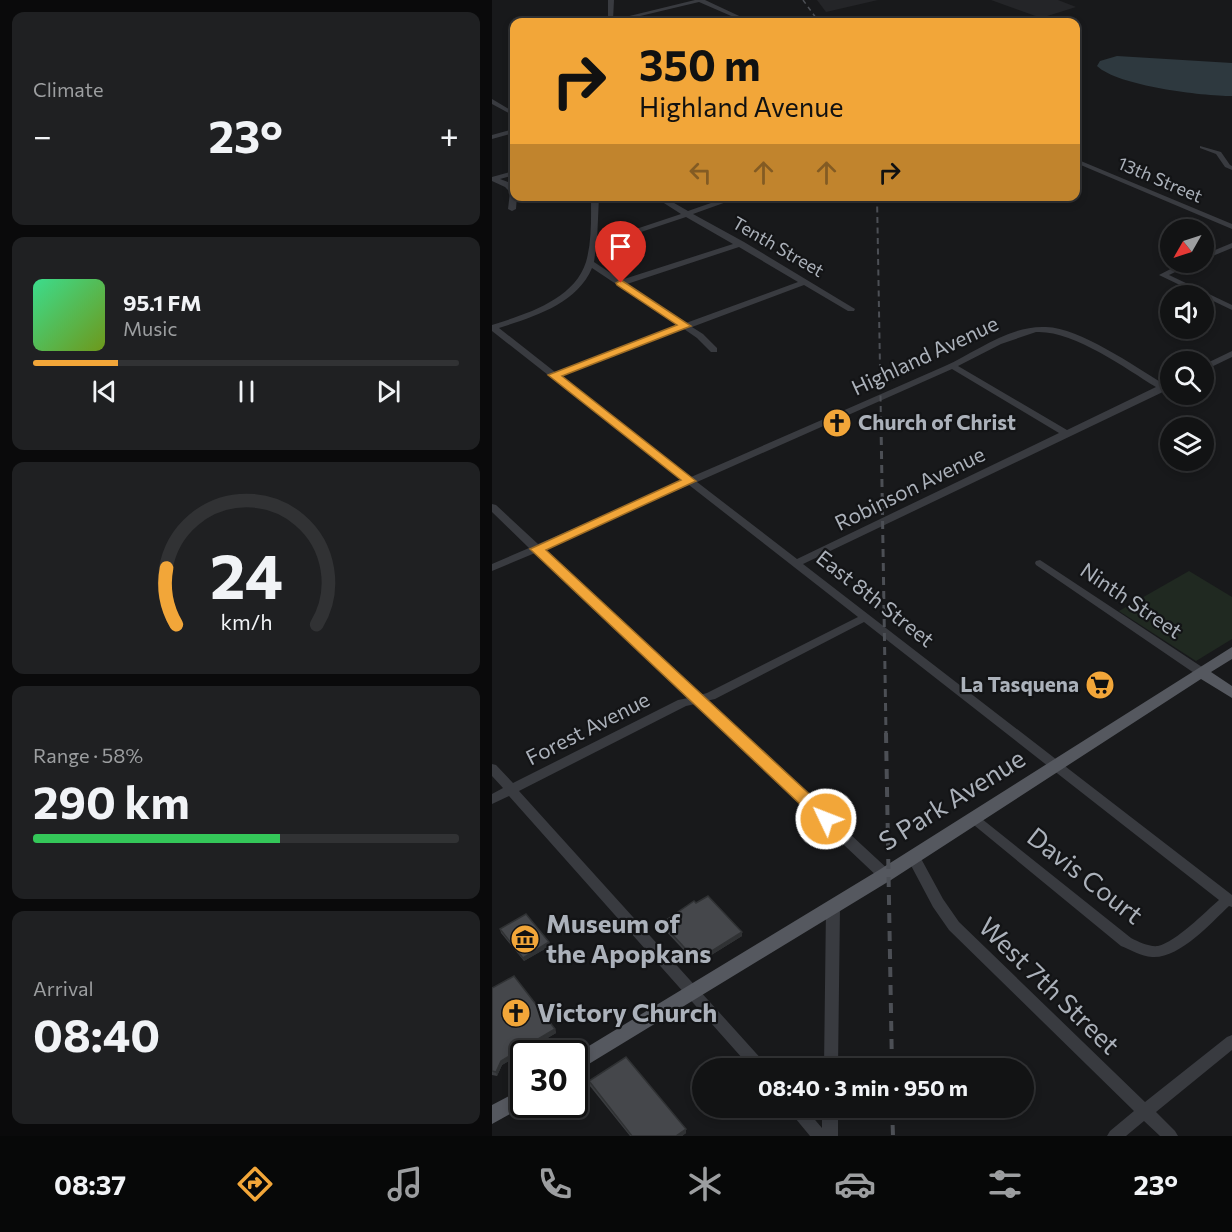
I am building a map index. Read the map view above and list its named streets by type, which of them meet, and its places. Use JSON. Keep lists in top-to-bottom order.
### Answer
{
  "streets": {
    "main road": ["S Park Avenue"],
    "street": [
      "13th Street",
      "Tenth Street",
      "Highland Avenue",
      "Robinson Avenue",
      "East 8th Street",
      "Ninth Street",
      "Forest Avenue",
      "Davis Court",
      "West 7th Street"
    ]
  },
  "crossings": [
    ["Highland Avenue", "East 8th Street"],
    ["Robinson Avenue", "East 8th Street"],
    ["East 8th Street", "Forest Avenue"],
    ["East 8th Street", "S Park Avenue"],
    ["East 8th Street", "Davis Court"],
    ["Ninth Street", "S Park Avenue"],
    ["S Park Avenue", "Davis Court"],
    ["S Park Avenue", "West 7th Street"]
  ],
  "places": {
    "church": ["Church of Christ", "Victory Church"],
    "supermarket": ["La Tasquena"],
    "museum": ["Museum of the Apopkans"]
  },
  "north": "bottom left",
  "page": {
    "tile": [
      "Climate",
      ["Range · 58%", "290 km"],
      ["Arrival", "08:40"]
    ],
    "turn": ["350 m", "Highland Avenue"],
    "heat": ["−", "23°", "+"],
    "song": ["95.1 FM", "Music"],
    "limit": "30",
    "trip": "08:40 · 3 min · 950 m",
    "tabs": ["08:37", "23°"],
    "gauge": ["24", "km/h"]
  }
}
